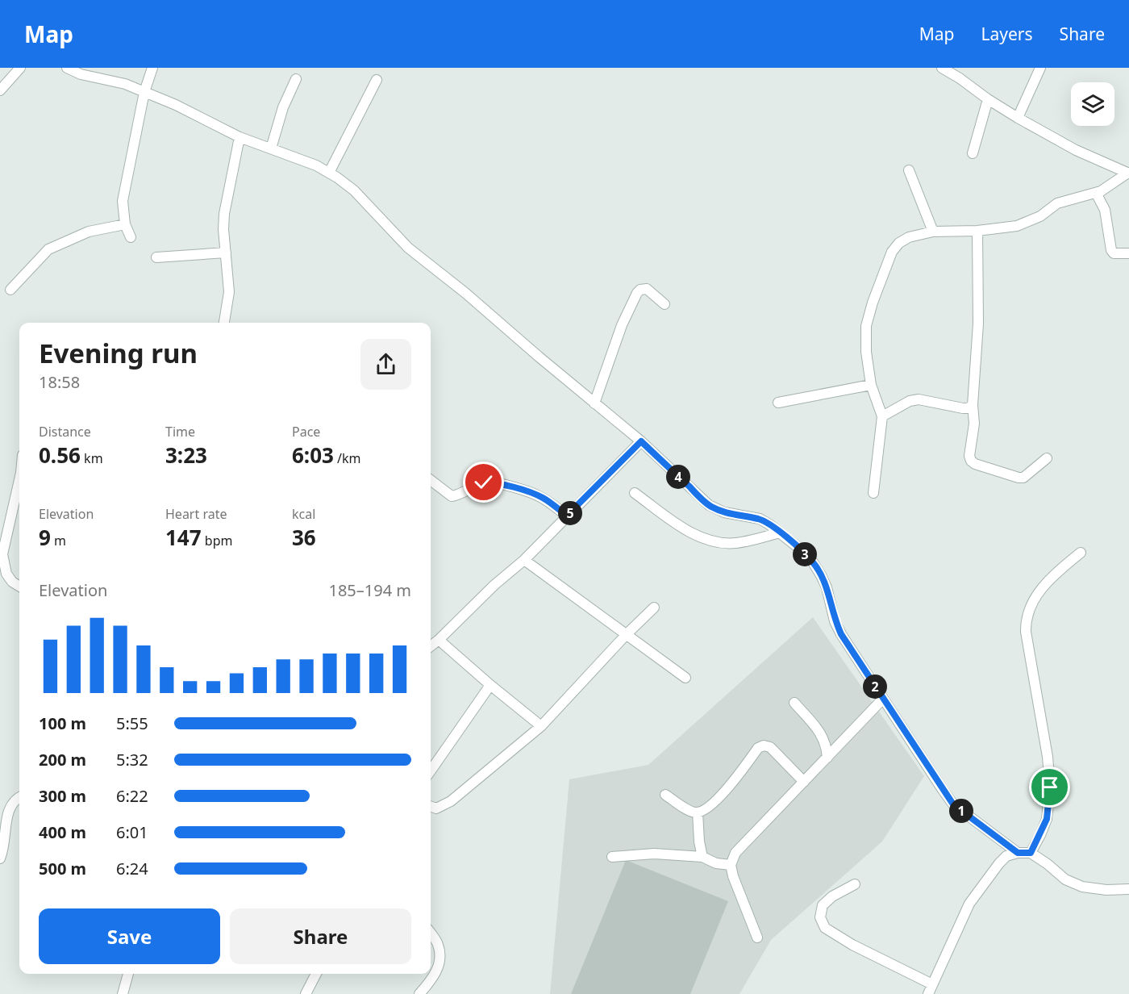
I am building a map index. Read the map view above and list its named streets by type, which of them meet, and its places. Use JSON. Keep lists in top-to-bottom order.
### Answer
{
  "page": {
    "header": "Map",
    "nav": ["Map", "Layers", "Share"],
    "heading": ["Evening run", "18:58"],
    "stats": [
      ["Distance", "0.56 km"],
      ["Time", "3:23"],
      ["Pace", "6:03 /km"],
      ["Elevation", "9 m"],
      ["Heart rate", "147 bpm"],
      ["kcal", "36"]
    ],
    "pins": [
      "4",
      "5",
      "3",
      "2",
      "1"
    ],
    "chart": ["Elevation", "185–194 m"],
    "list": [
      {
        "name": "100 m",
        "note": "5:55"
      },
      {
        "name": "200 m",
        "note": "5:32"
      },
      {
        "name": "300 m",
        "note": "6:22"
      },
      {
        "name": "400 m",
        "note": "6:01"
      },
      {
        "name": "500 m",
        "note": "6:24"
      }
    ],
    "buttons": ["Save", "Share"]
  }
}
